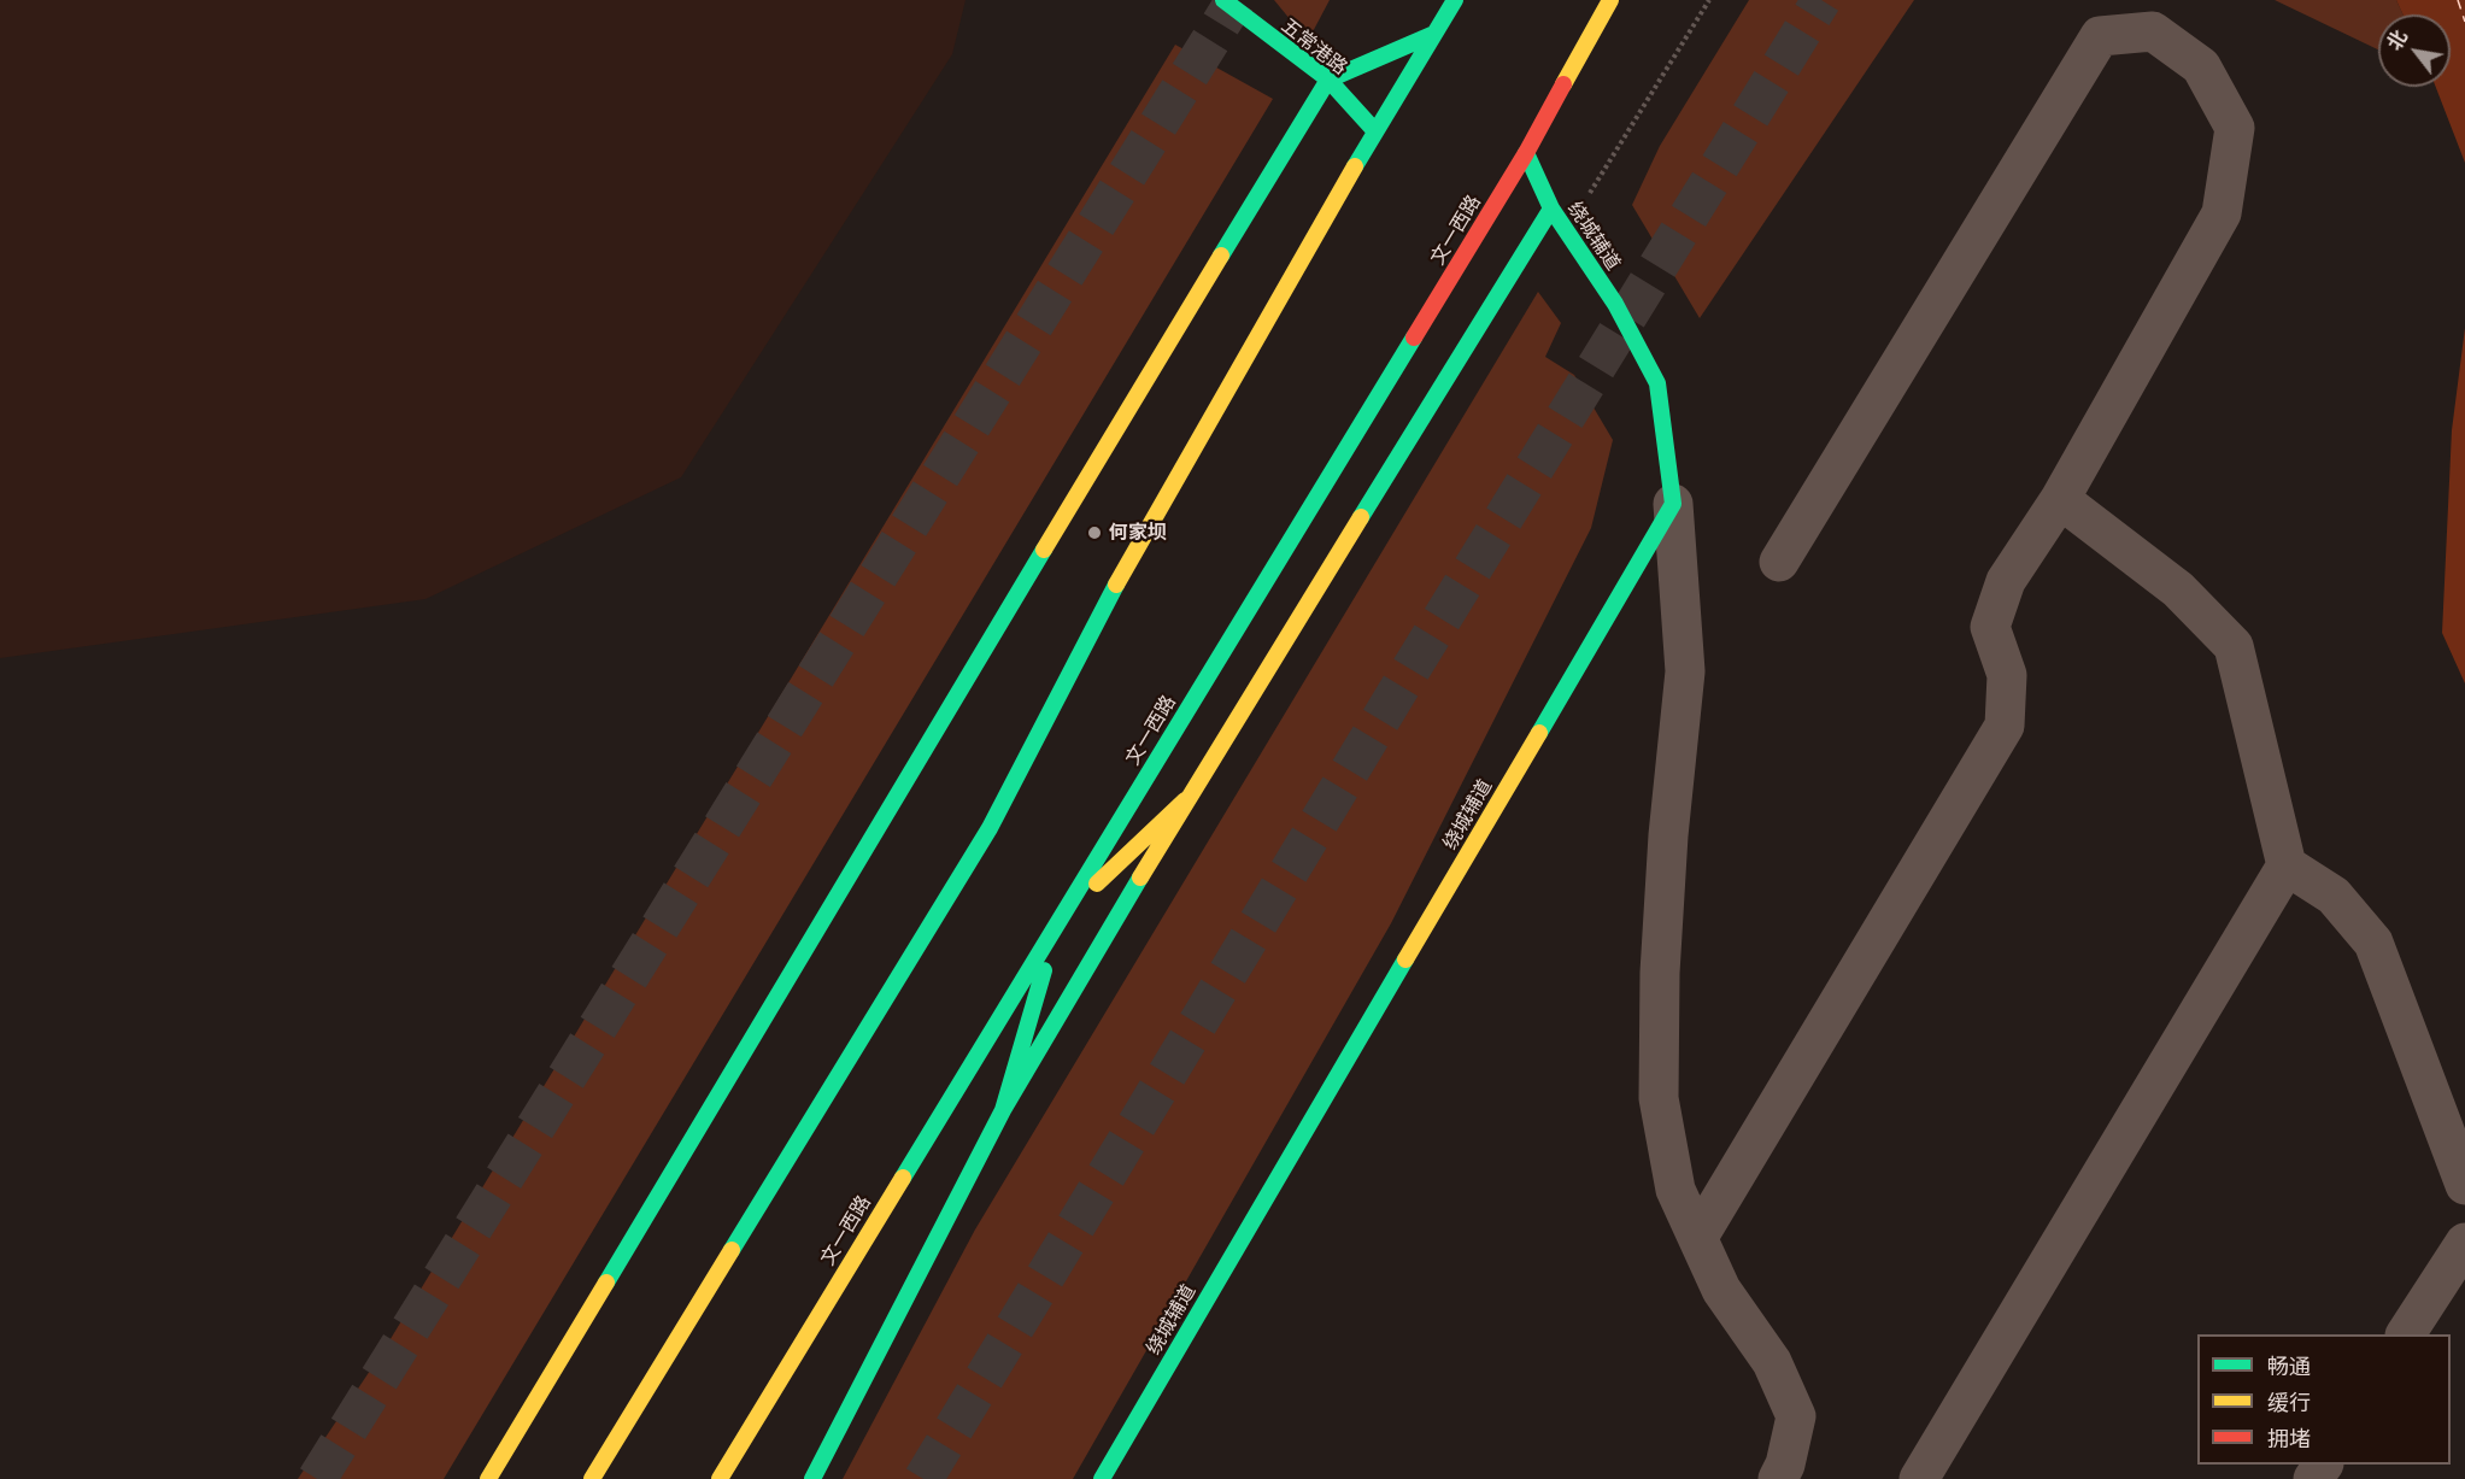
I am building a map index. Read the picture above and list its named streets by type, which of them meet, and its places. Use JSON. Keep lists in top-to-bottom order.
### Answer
{
  "streets": {
    "main road": ["五常港路", "文一西路", "绕城辅道"]
  },
  "crossings": [
    ["文一西路", "绕城辅道"]
  ],
  "places": ["何家坝"],
  "legend": ["畅通", "缓行", "拥堵"],
  "north": "top left"
}
